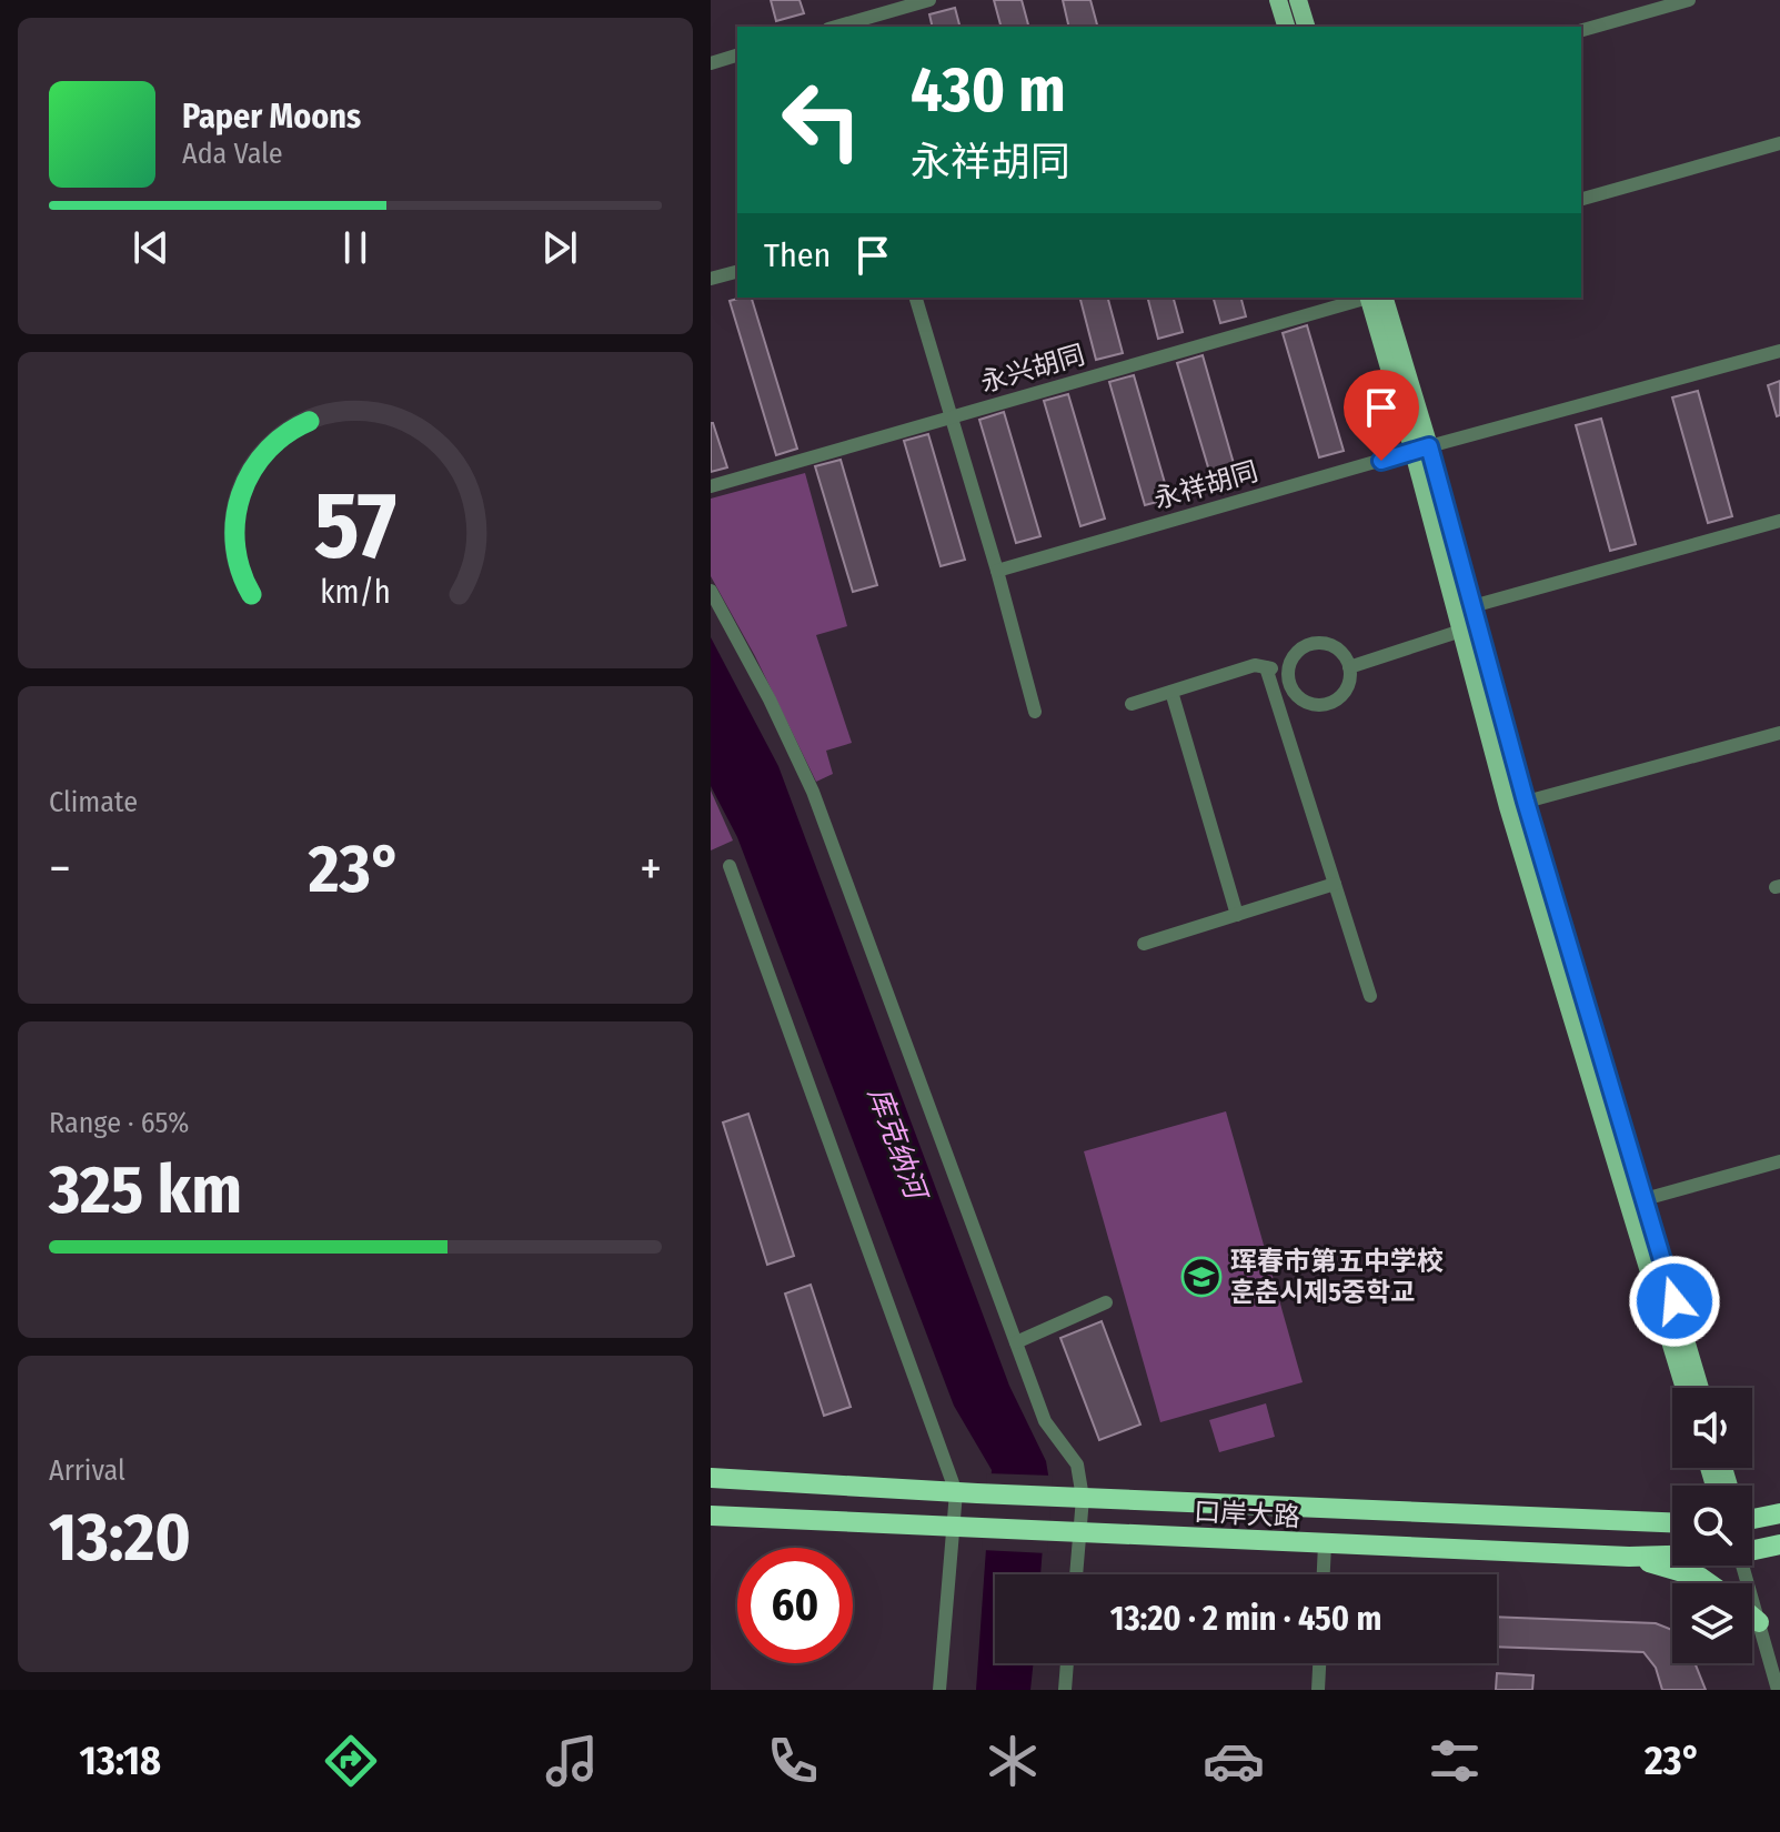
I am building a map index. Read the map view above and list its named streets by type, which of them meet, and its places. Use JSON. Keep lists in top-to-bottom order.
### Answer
{
  "streets": {
    "highway": ["口岸大路"],
    "street": ["永兴胡同", "永祥胡同"]
  },
  "water": ["库克纳河"],
  "places": {
    "school or university": ["珲春市第五中学校 훈춘시제5중학교"]
  },
  "page": {
    "turn": ["430 m", "永祥胡同"],
    "song": ["Paper Moons", "Ada Vale"],
    "then": "Then",
    "tile": [
      "Climate",
      ["Range · 65%", "325 km"],
      ["Arrival", "13:20"]
    ],
    "heat": ["−", "23°", "+"],
    "limit": "60",
    "trip": "13:20 · 2 min · 450 m",
    "tabs": ["13:18", "23°"],
    "gauge": ["57", "km/h"]
  }
}
